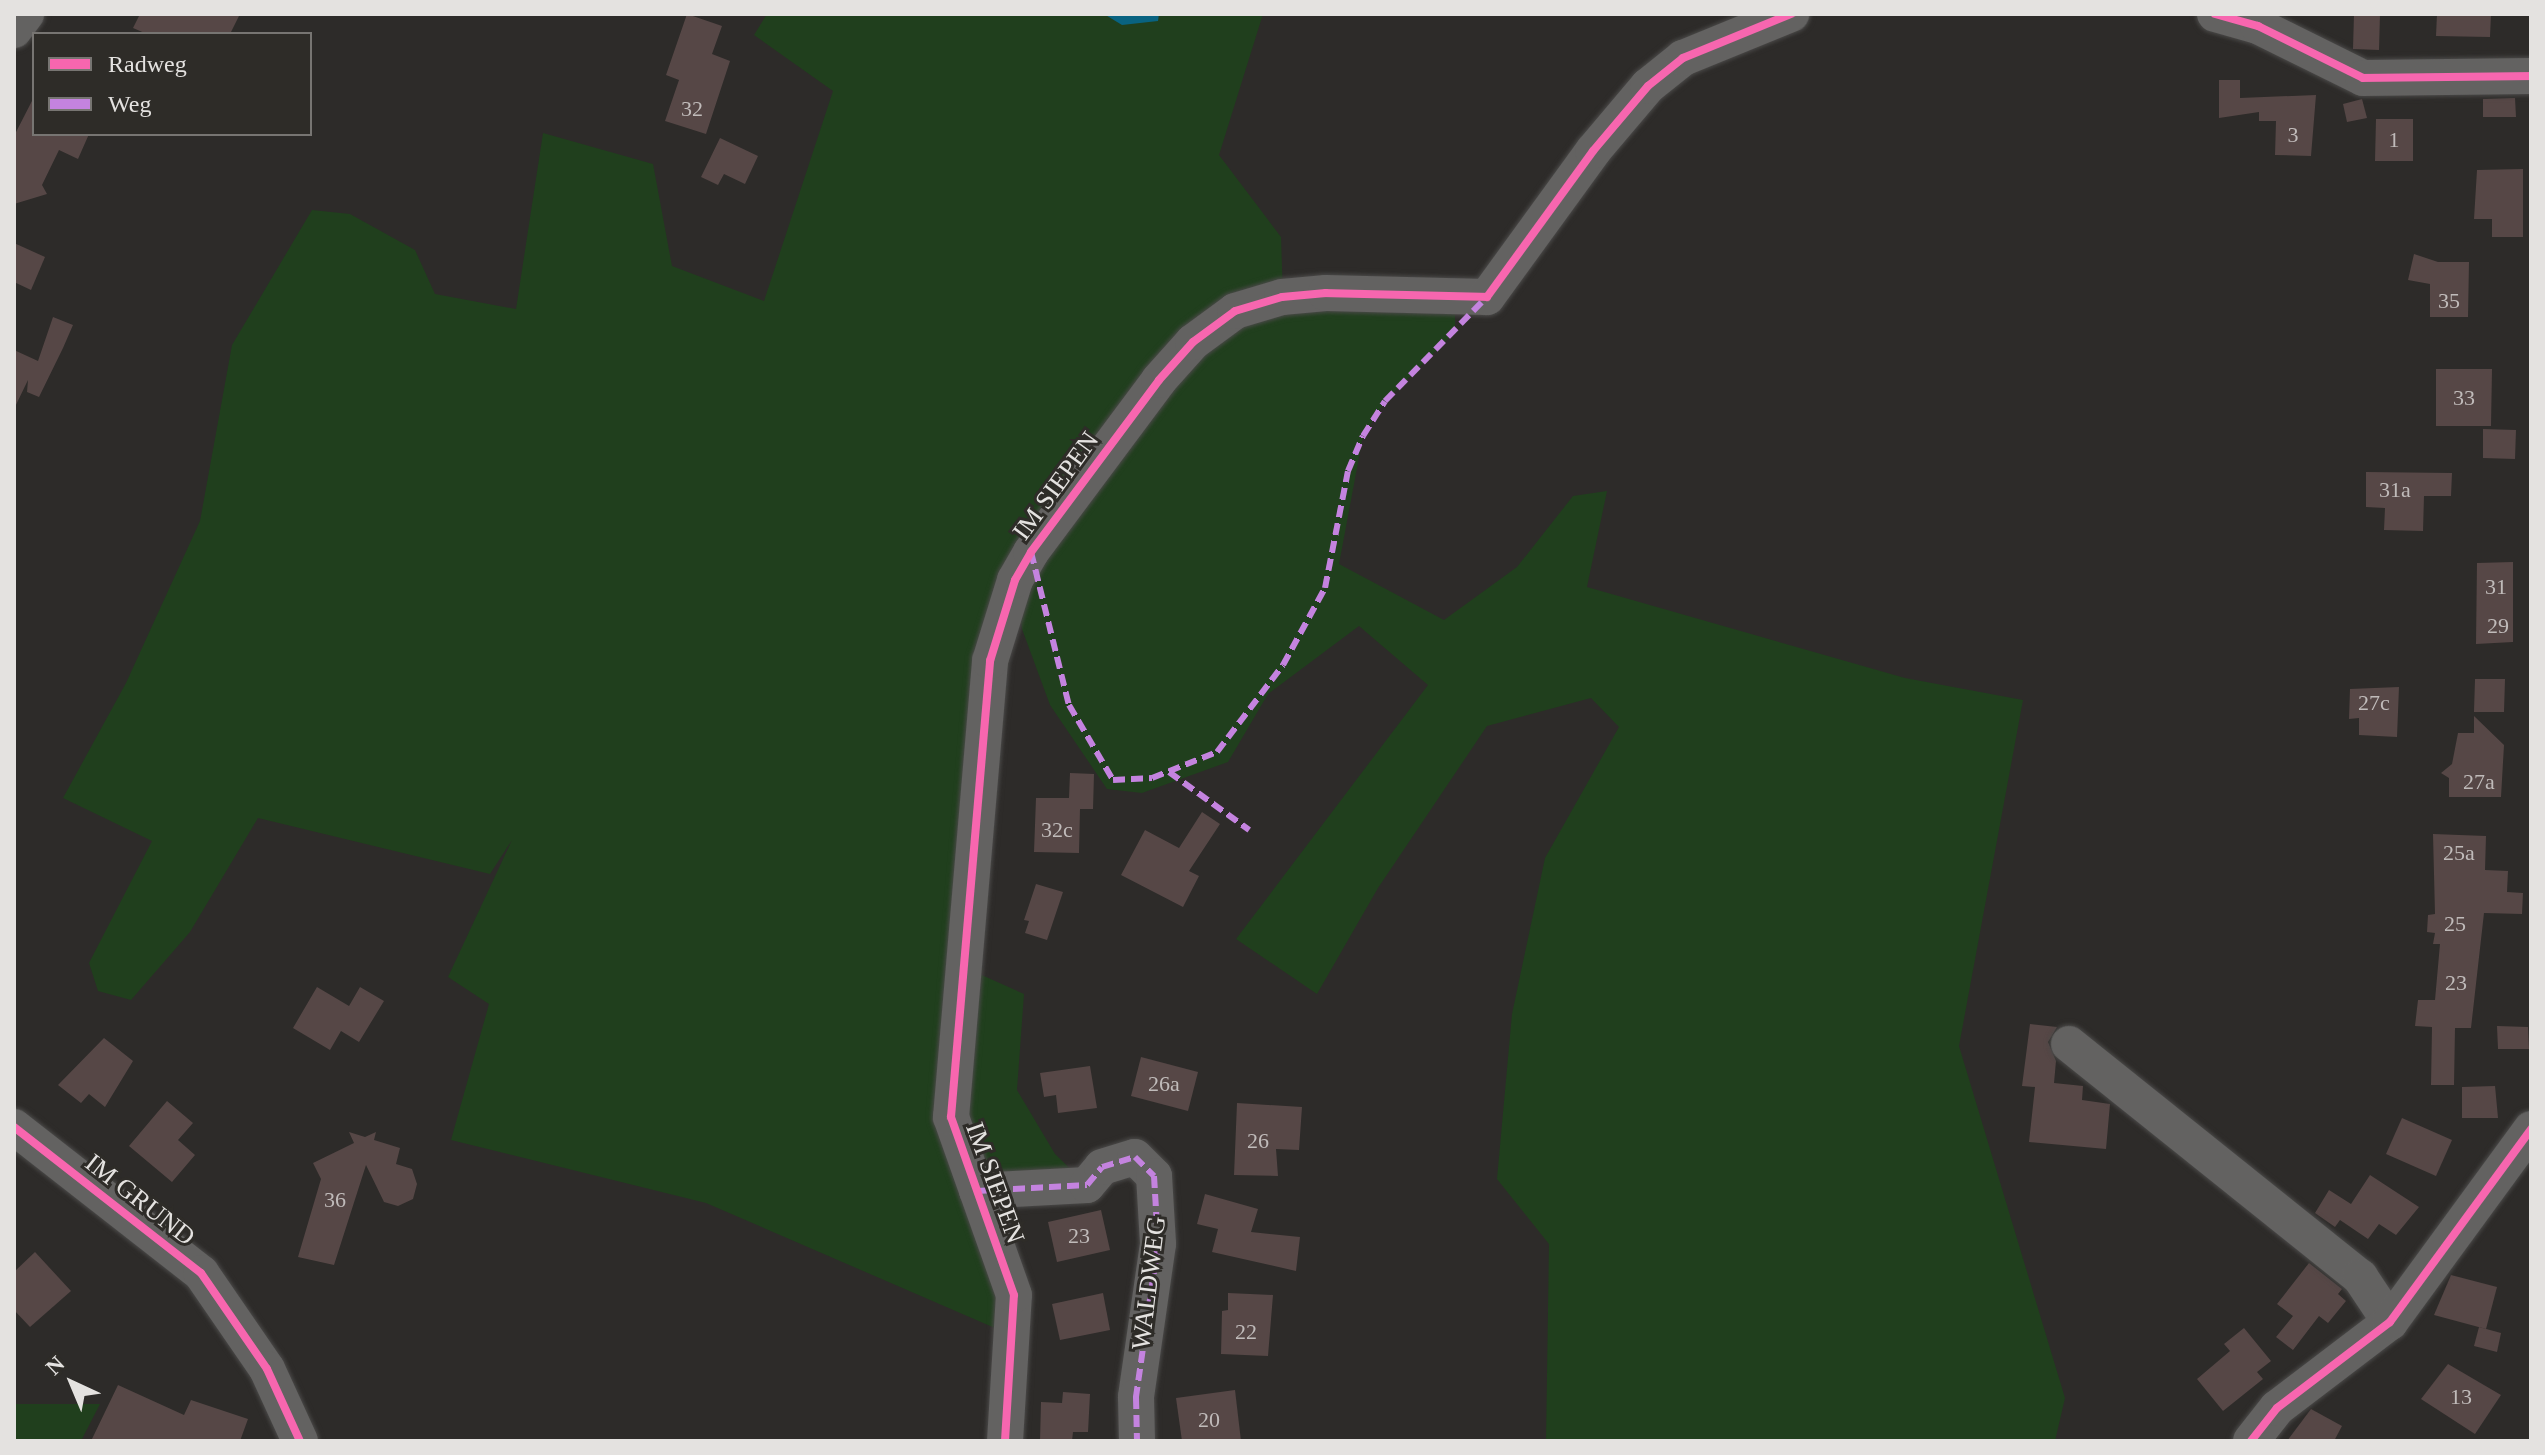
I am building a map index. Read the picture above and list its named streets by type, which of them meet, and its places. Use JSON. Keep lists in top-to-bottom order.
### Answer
{
  "streets": {
    "street": ["IM SIEPEN", "IM GRUND", "WALDWEG"]
  },
  "crossings": [
    ["IM SIEPEN", "WALDWEG"]
  ],
  "house_numbers": [
    "32",
    "3",
    "1",
    "35",
    "33",
    "31a",
    "31",
    "29",
    "27c",
    "27a",
    "32c",
    "25a",
    "25",
    "23",
    "26a",
    "26",
    "36",
    "23",
    "22",
    "13",
    "20"
  ],
  "legend": ["Radweg", "Weg"],
  "north": "top left"
}
